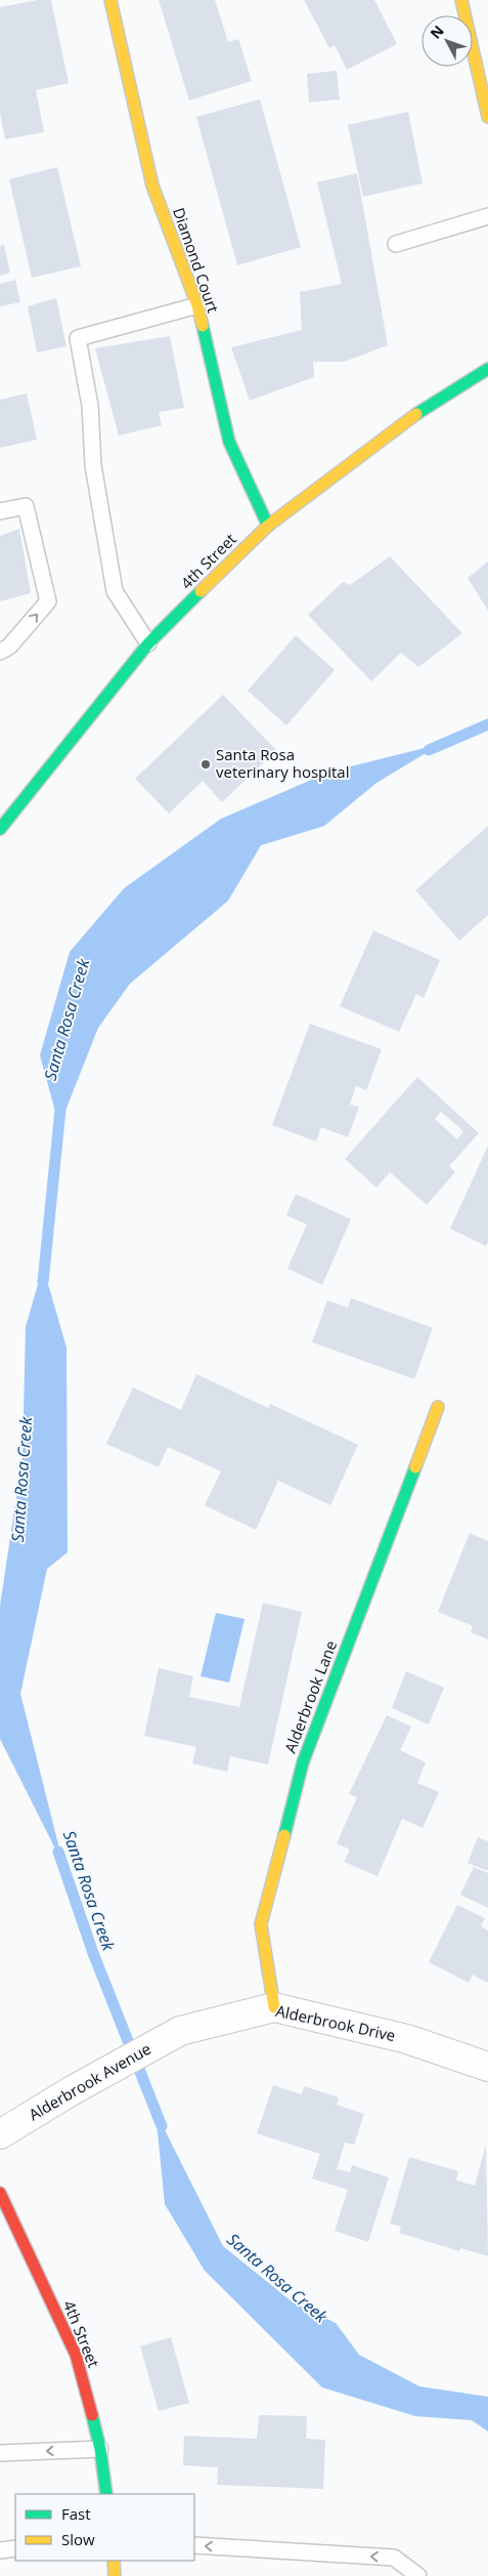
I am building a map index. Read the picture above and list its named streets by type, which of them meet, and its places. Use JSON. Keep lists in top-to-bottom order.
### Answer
{
  "streets": {
    "street": [
      "Diamond Court",
      "4th Street",
      "Alderbrook Lane",
      "Alderbrook Drive",
      "Alderbrook Avenue"
    ]
  },
  "crossings": [
    ["Diamond Court", "4th Street"],
    ["Alderbrook Lane", "Alderbrook Drive"],
    ["Alderbrook Drive", "Alderbrook Avenue"]
  ],
  "water": ["Santa Rosa Creek"],
  "places": ["Santa Rosa veterinary hospital"],
  "legend": ["Fast", "Slow"],
  "north": "top left"
}
